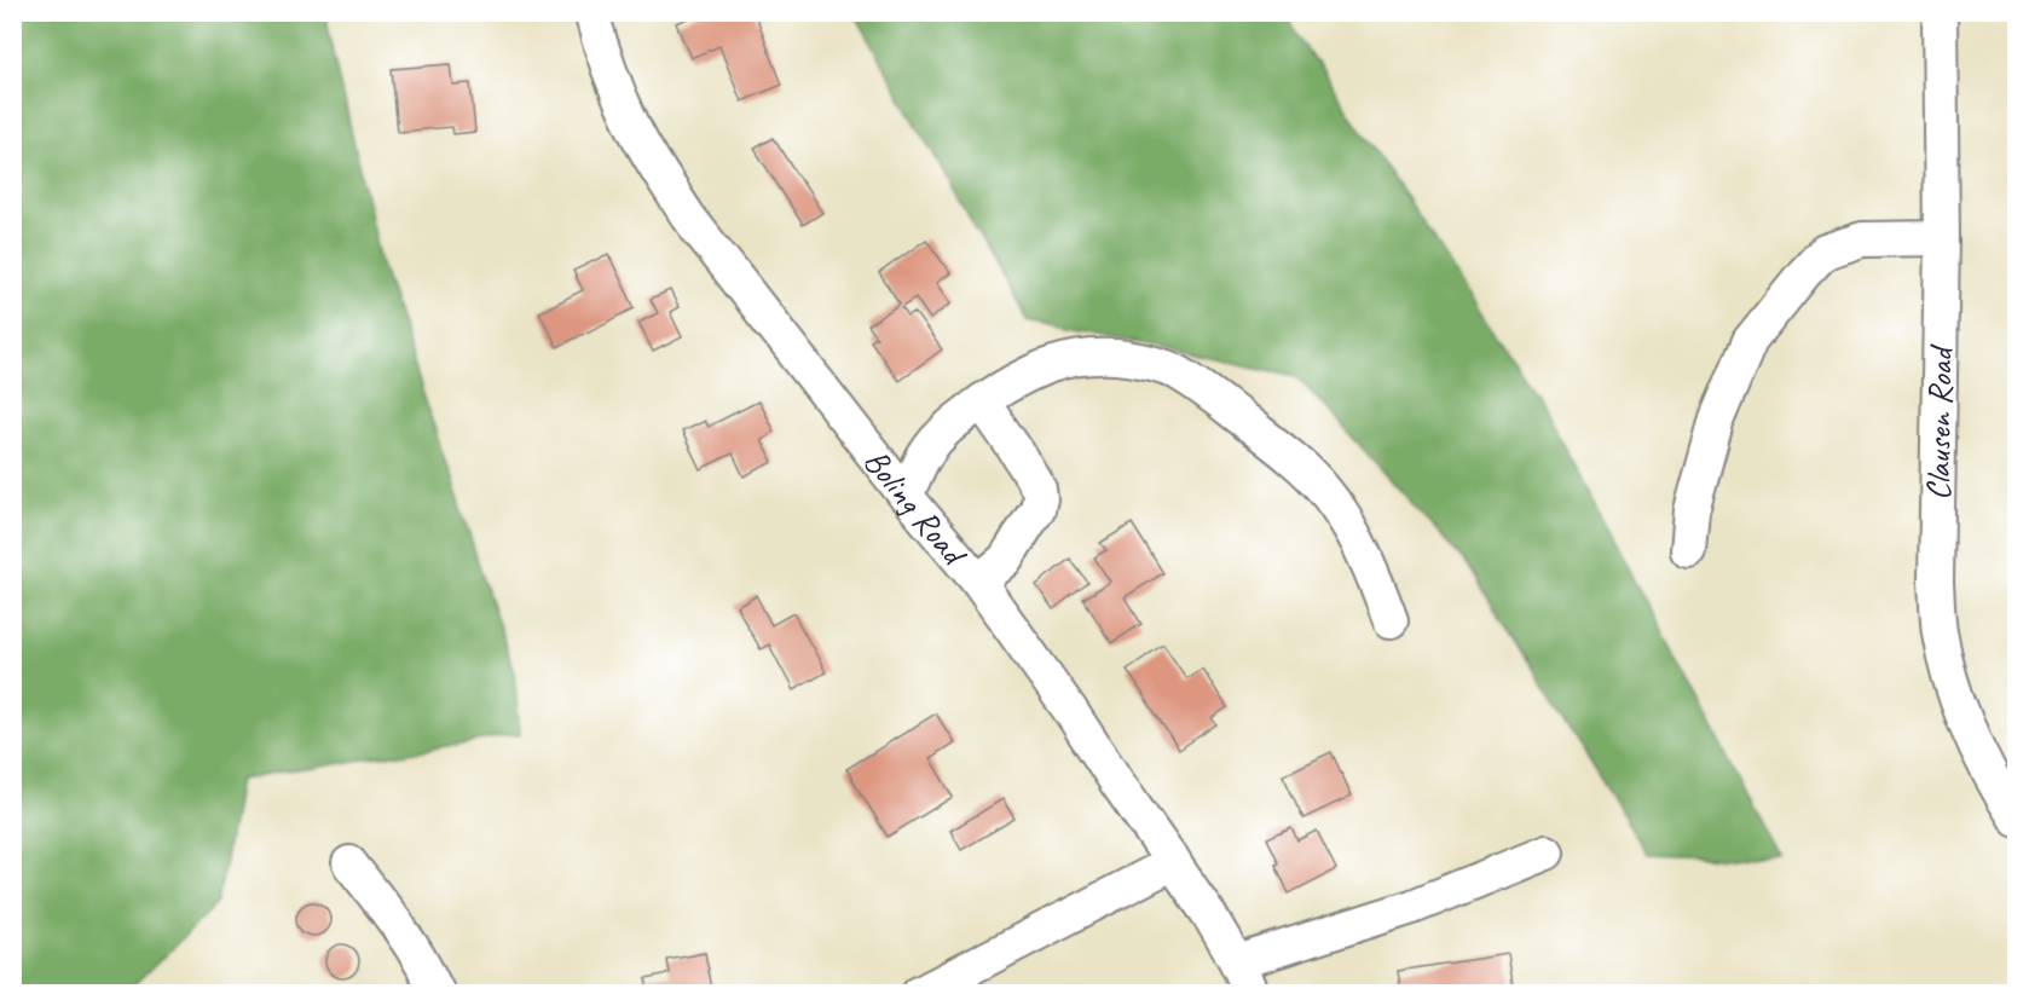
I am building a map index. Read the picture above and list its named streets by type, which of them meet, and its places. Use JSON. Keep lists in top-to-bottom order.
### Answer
{
  "streets": {
    "street": ["Clausen Road", "Boling Road"]
  }
}
